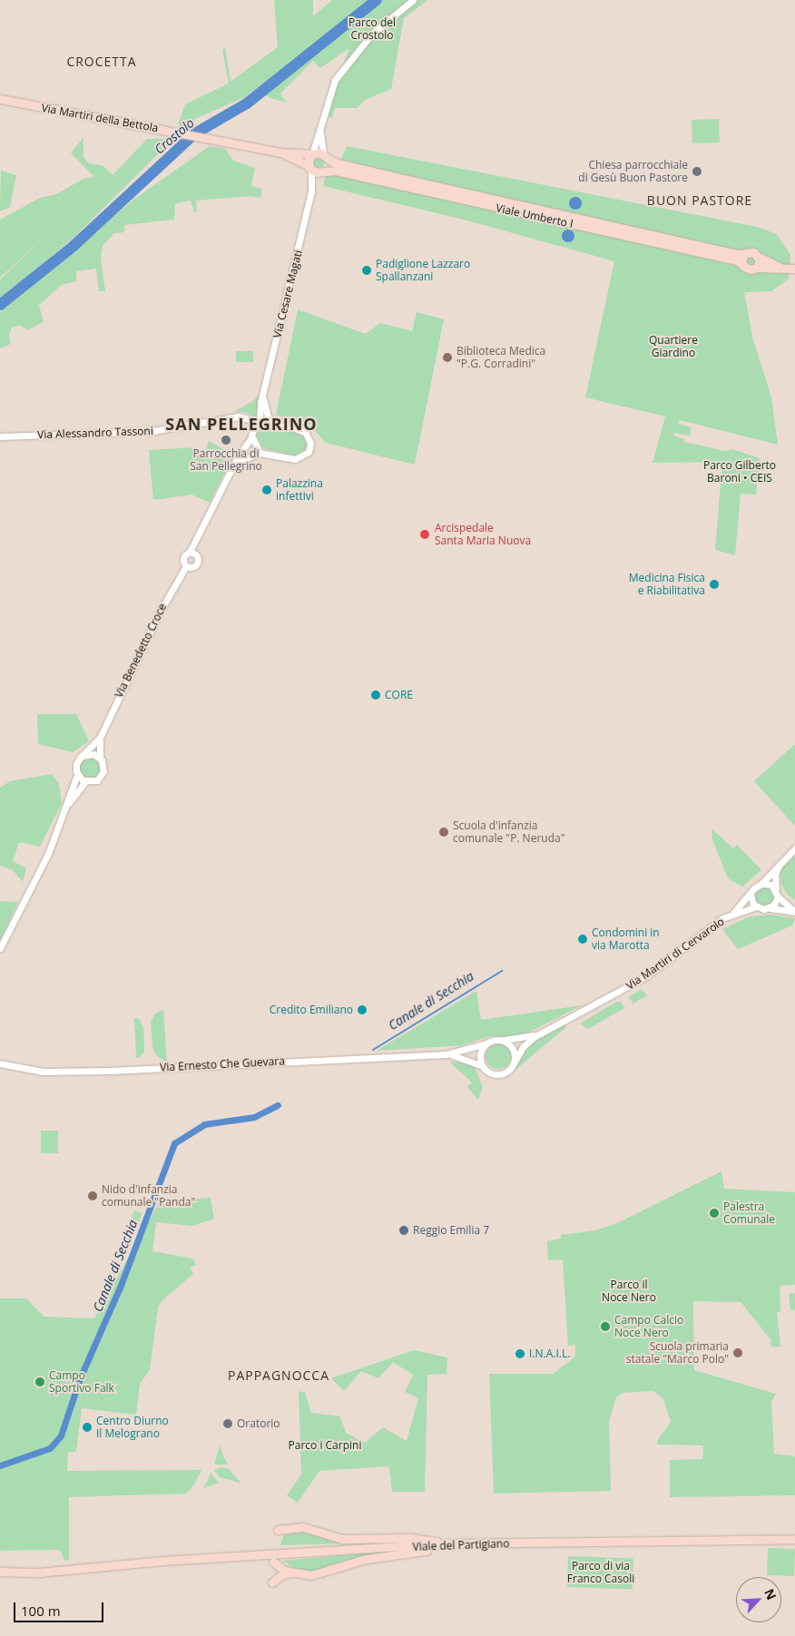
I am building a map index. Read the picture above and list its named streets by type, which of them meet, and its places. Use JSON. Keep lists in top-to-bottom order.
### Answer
{
  "streets": {
    "main road": ["Via Martiri della Bettola", "Viale Umberto I", "Viale del Partigiano"],
    "street": [
      "Via Cesare Magati",
      "Via Alessandro Tassoni",
      "Via Benedetto Croce",
      "Via Martiri di Cervarolo",
      "Via Ernesto Che Guevara"
    ]
  },
  "crossings": [
    ["Viale Umberto I", "Via Cesare Magati"],
    ["Via Cesare Magati", "Via Alessandro Tassoni"],
    ["Via Martiri di Cervarolo", "Via Ernesto Che Guevara"]
  ],
  "districts": [
    "CROCETTA",
    "BUON PASTORE",
    "SAN PELLEGRINO",
    "PAPPAGNOCCA"
  ],
  "water": ["Crostolo", "Canale di Secchia"],
  "parks": [
    "Parco del Crostolo",
    "Quartiere Giardino",
    "Parco Gilberto Baroni • CEIS",
    "Parco il Noce Nero",
    "Parco i Carpini",
    "Parco di via Franco Casoli"
  ],
  "places": [
    "Chiesa parrocchiale di Gesù Buon Pastore",
    "Padiglione Lazzaro Spallanzani",
    "Biblioteca Medica \"P.G. Corradini\"",
    "Parrocchia di San Pellegrino",
    "Palazzina infettivi",
    "Arcispedale Santa Maria Nuova",
    "Medicina Fisica e Riabilitativa",
    "CORE",
    "Scuola d'infanzia comunale \"P. Neruda\"",
    "Condomini in via Marotta",
    "Credito Emiliano",
    "Nido d'infanzia comunale \"Panda\"",
    "Palestra Comunale",
    "Reggio Emilia 7",
    "Campo Calcio Noce Nero",
    "Scuola primaria statale \"Marco Polo\"",
    "I.N.A.I.L.",
    "Campo Sportivo Falk",
    "Oratorio",
    "Centro Diurno Il Melograno"
  ],
  "scale_bar": "100 m",
  "north": "top right"
}
